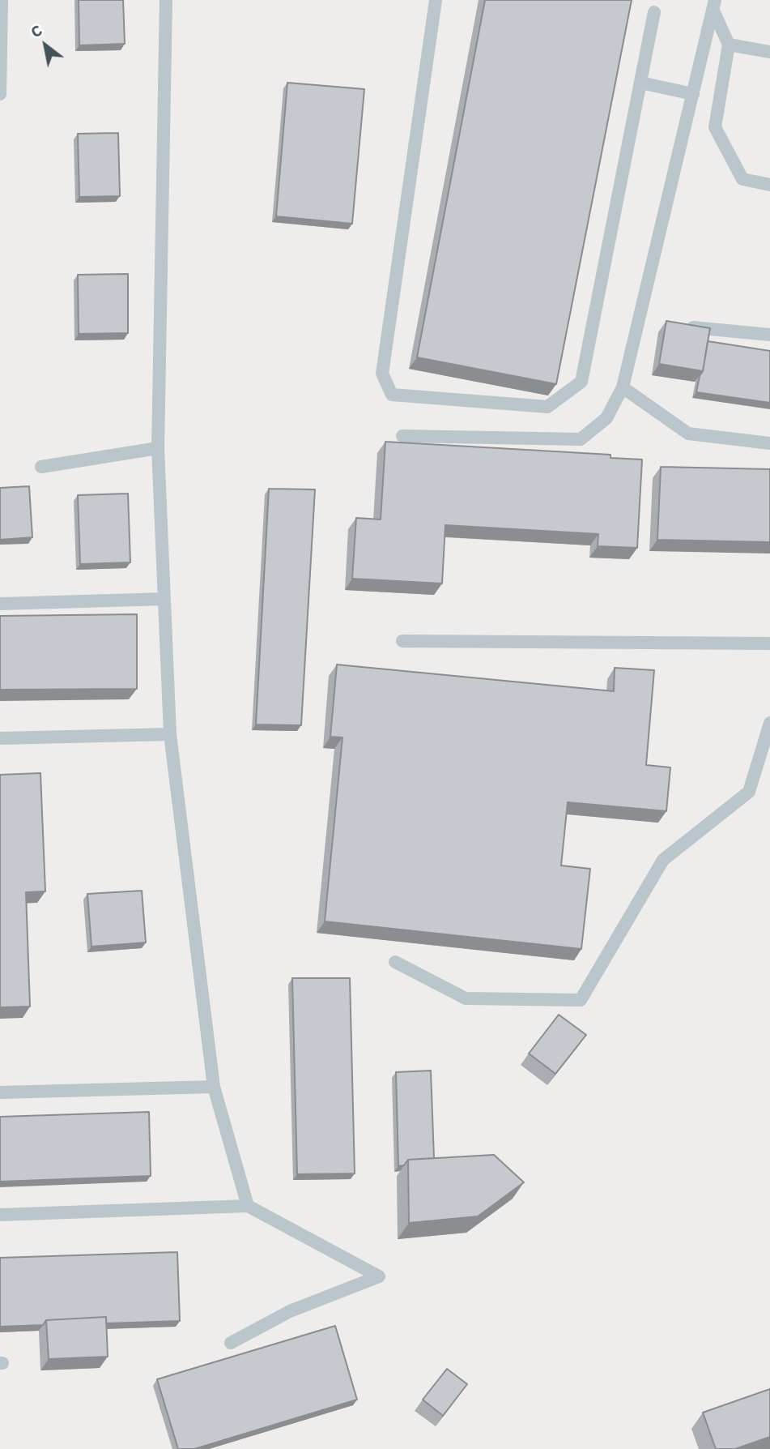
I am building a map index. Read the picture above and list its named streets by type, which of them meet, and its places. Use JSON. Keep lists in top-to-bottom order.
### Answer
{
  "north": "top left"
}
